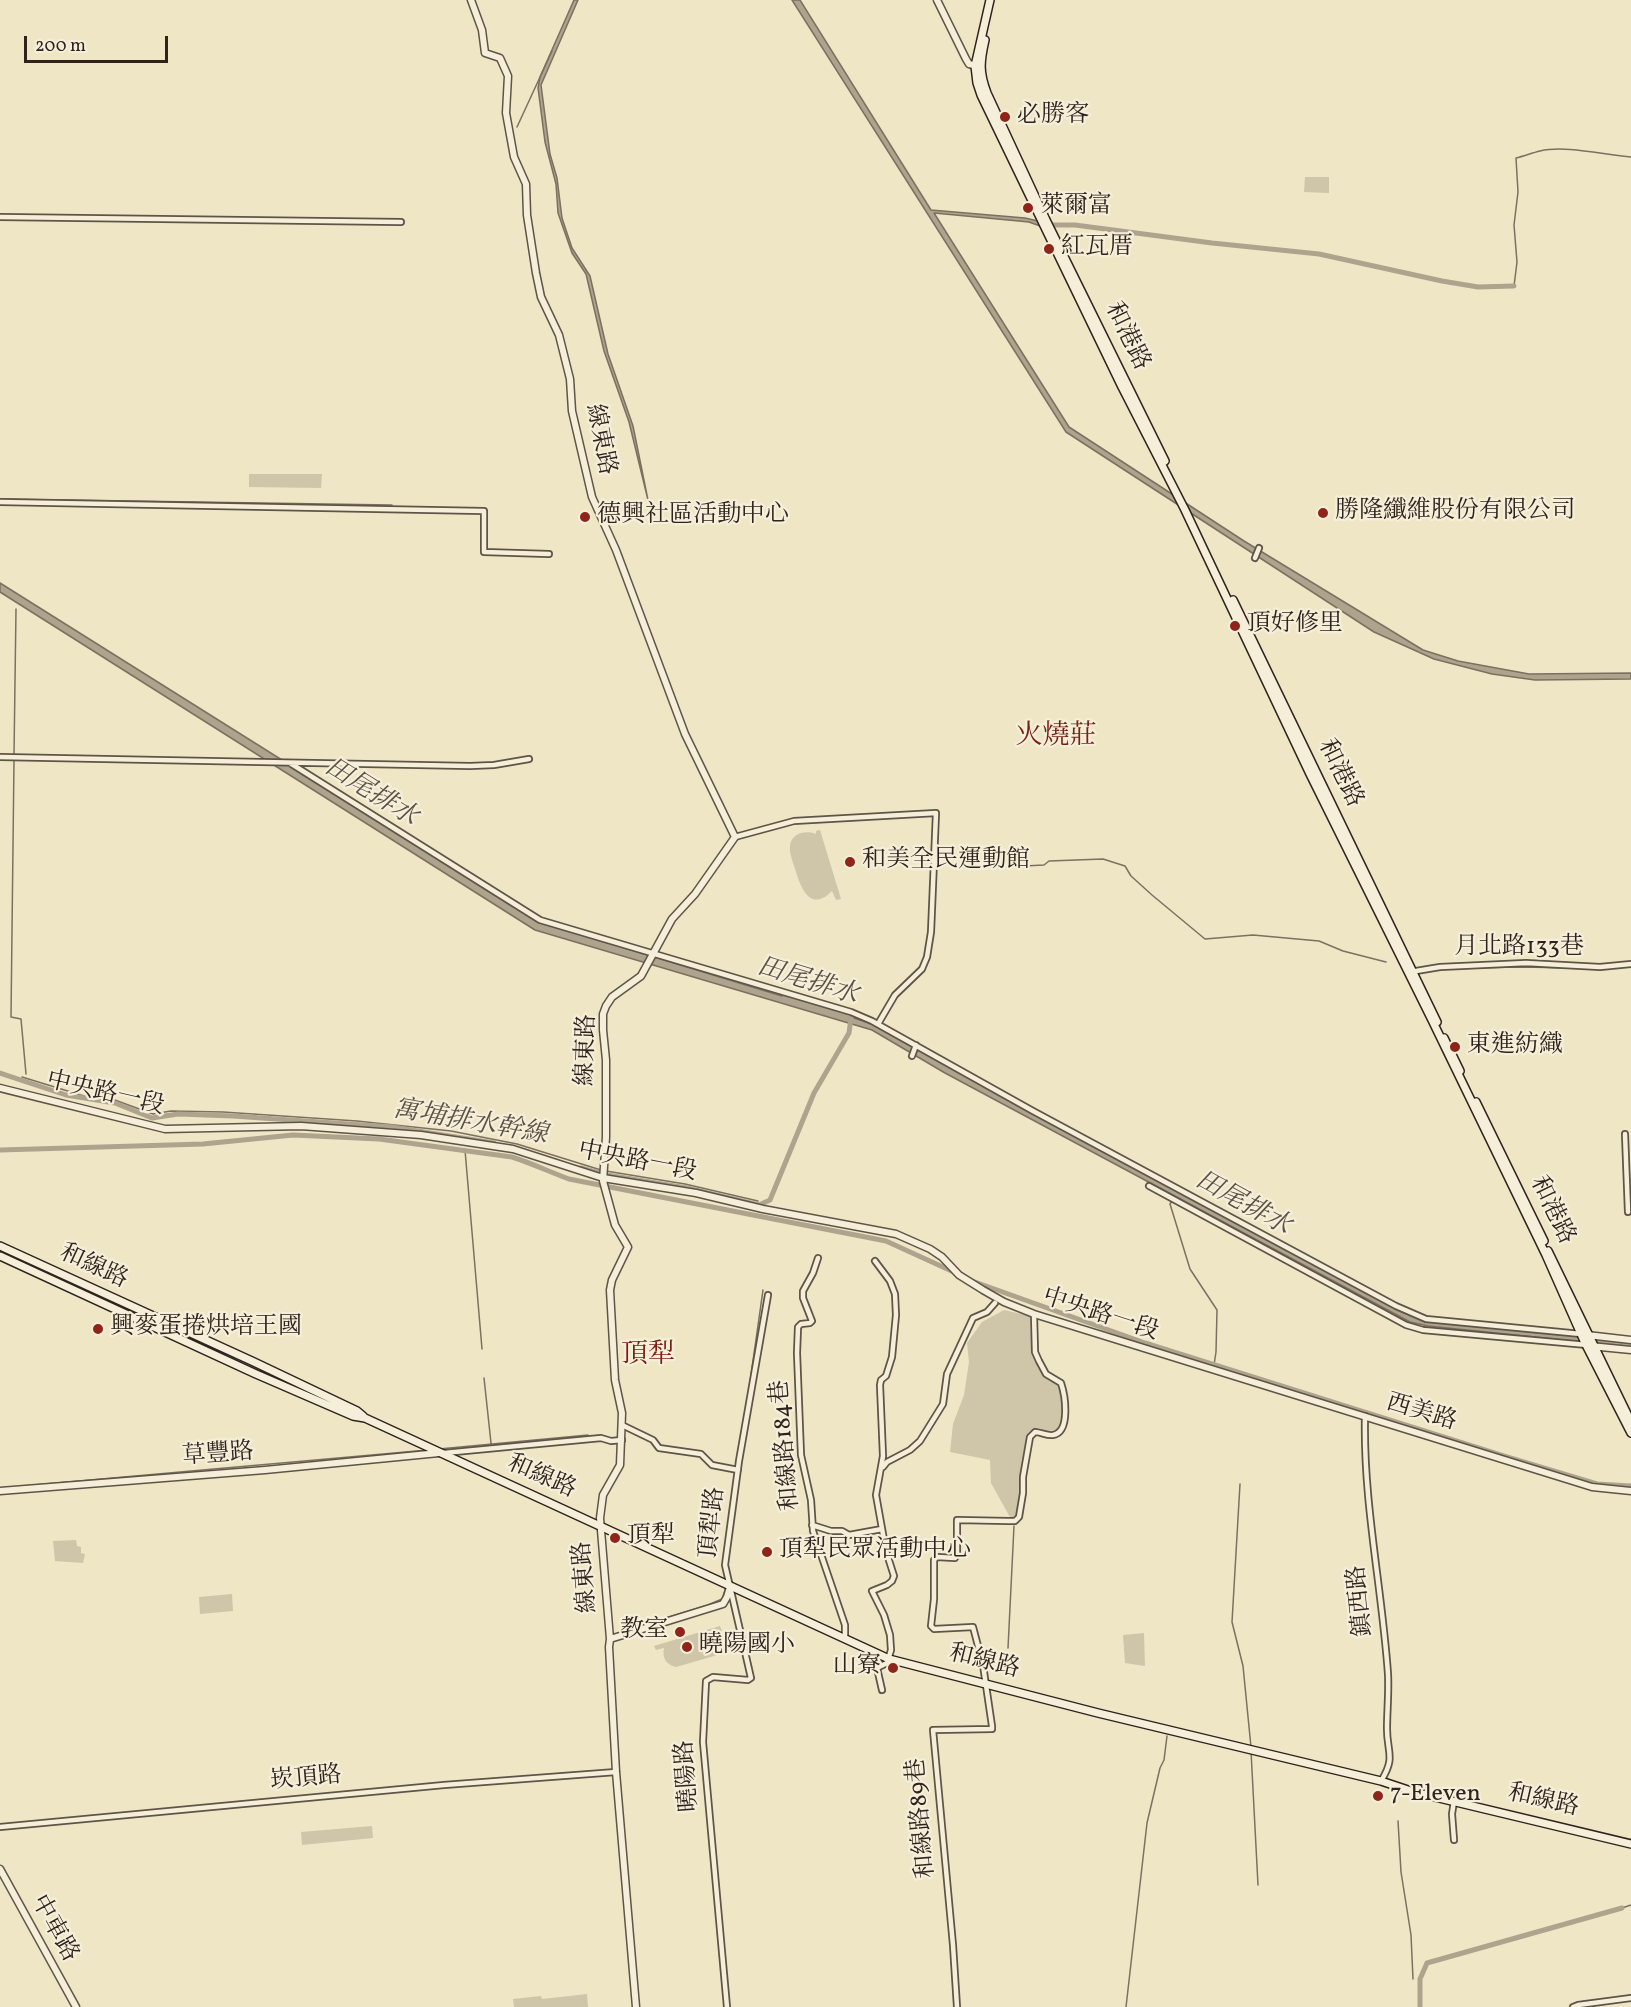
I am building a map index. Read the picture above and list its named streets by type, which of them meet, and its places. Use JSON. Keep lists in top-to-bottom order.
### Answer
{
  "streets": {
    "main road": ["和港路", "和線路"],
    "street": [
      "線東路",
      "月北路133巷",
      "中央路一段",
      "西美路",
      "和線路184巷",
      "草豐路",
      "頂犁路",
      "鎮西路",
      "曉陽路",
      "崁頂路",
      "和線路89巷",
      "中車路"
    ]
  },
  "crossings": [
    ["和港路", "月北路133巷"],
    ["線東路", "中央路一段"],
    ["線東路", "和線路"],
    ["線東路", "頂犁路"],
    ["線東路", "崁頂路"],
    ["中央路一段", "西美路"],
    ["和線路", "和線路184巷"],
    ["和線路", "草豐路"],
    ["和線路", "頂犁路"],
    ["和線路", "鎮西路"],
    ["和線路", "曉陽路"],
    ["和線路", "和線路89巷"],
    ["西美路", "鎮西路"],
    ["頂犁路", "曉陽路"]
  ],
  "districts": ["火燒莊", "頂犁"],
  "water": ["田尾排水", "寓埔排水幹線"],
  "places": [
    "必勝客",
    "萊爾富",
    "紅瓦厝",
    "勝隆纖維股份有限公司",
    "德興社區活動中心",
    "頂好修里",
    "和美全民運動館",
    "東進紡織",
    "興麥蛋捲烘培王國",
    "頂犁",
    "頂犁民眾活動中心",
    "教室",
    "曉陽國小",
    "山寮",
    "7-Eleven"
  ],
  "scale_bar": "200 m"
}
